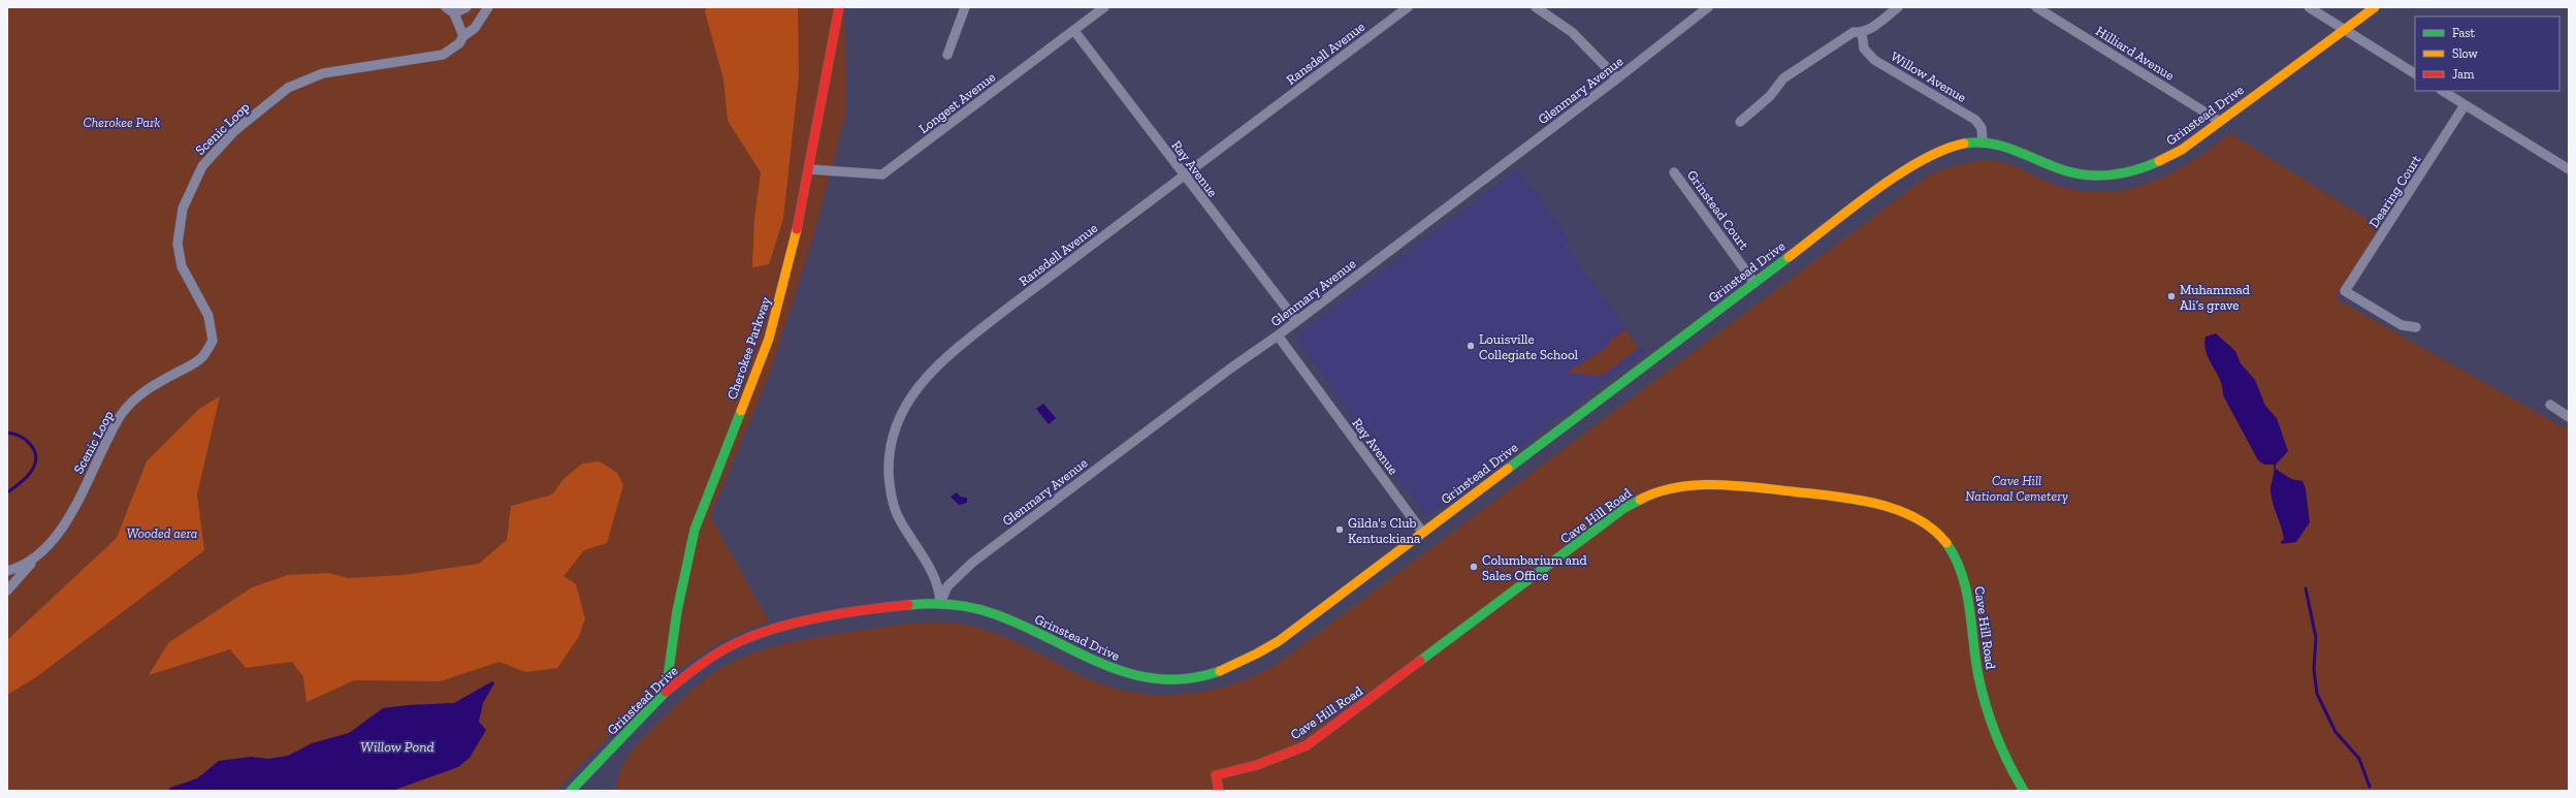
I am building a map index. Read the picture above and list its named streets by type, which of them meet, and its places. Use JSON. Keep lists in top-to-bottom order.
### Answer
{
  "streets": {
    "main road": ["Grinstead Drive", "Cherokee Parkway", "Cave Hill Road"],
    "street": [
      "Ransdell Avenue",
      "Hilliard Avenue",
      "Willow Avenue",
      "Glenmary Avenue",
      "Longest Avenue",
      "Scenic Loop",
      "Ray Avenue",
      "Dearing Court",
      "Grinstead Court"
    ]
  },
  "crossings": [
    ["Ransdell Avenue", "Glenmary Avenue"],
    ["Ransdell Avenue", "Grinstead Drive"],
    ["Ransdell Avenue", "Ray Avenue"],
    ["Hilliard Avenue", "Grinstead Drive"],
    ["Willow Avenue", "Grinstead Drive"],
    ["Glenmary Avenue", "Grinstead Drive"],
    ["Glenmary Avenue", "Ray Avenue"],
    ["Longest Avenue", "Ray Avenue"],
    ["Longest Avenue", "Cherokee Parkway"],
    ["Grinstead Drive", "Ray Avenue"],
    ["Grinstead Drive", "Grinstead Court"],
    ["Grinstead Drive", "Cherokee Parkway"]
  ],
  "water": ["Willow Pond"],
  "parks": ["Cherokee Park", "Cave Hill National Cemetery", "Wooded aera"],
  "places": [
    "Muhammad Ali’s grave",
    "Louisville Collegiate School",
    "Gilda's Club Kentuckiana",
    "Columbarium and Sales Office"
  ],
  "legend": ["Fast", "Slow", "Jam"]
}
